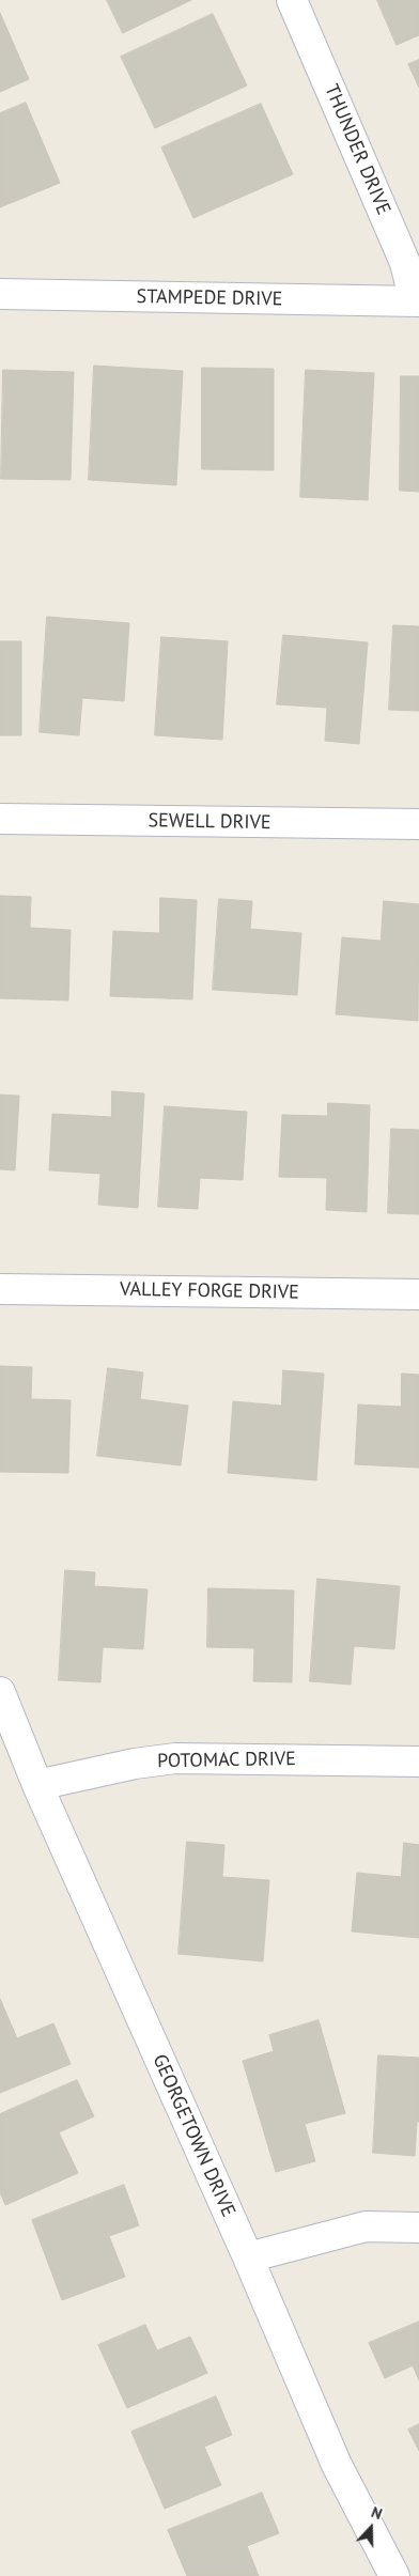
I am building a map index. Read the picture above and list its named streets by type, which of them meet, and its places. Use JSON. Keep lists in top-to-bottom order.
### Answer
{
  "streets": {
    "street": [
      "THUNDER DRIVE",
      "STAMPEDE DRIVE",
      "SEWELL DRIVE",
      "VALLEY FORGE DRIVE",
      "POTOMAC DRIVE",
      "GEORGETOWN DRIVE"
    ]
  },
  "crossings": [
    ["THUNDER DRIVE", "STAMPEDE DRIVE"],
    ["POTOMAC DRIVE", "GEORGETOWN DRIVE"]
  ],
  "north": "top"
}
